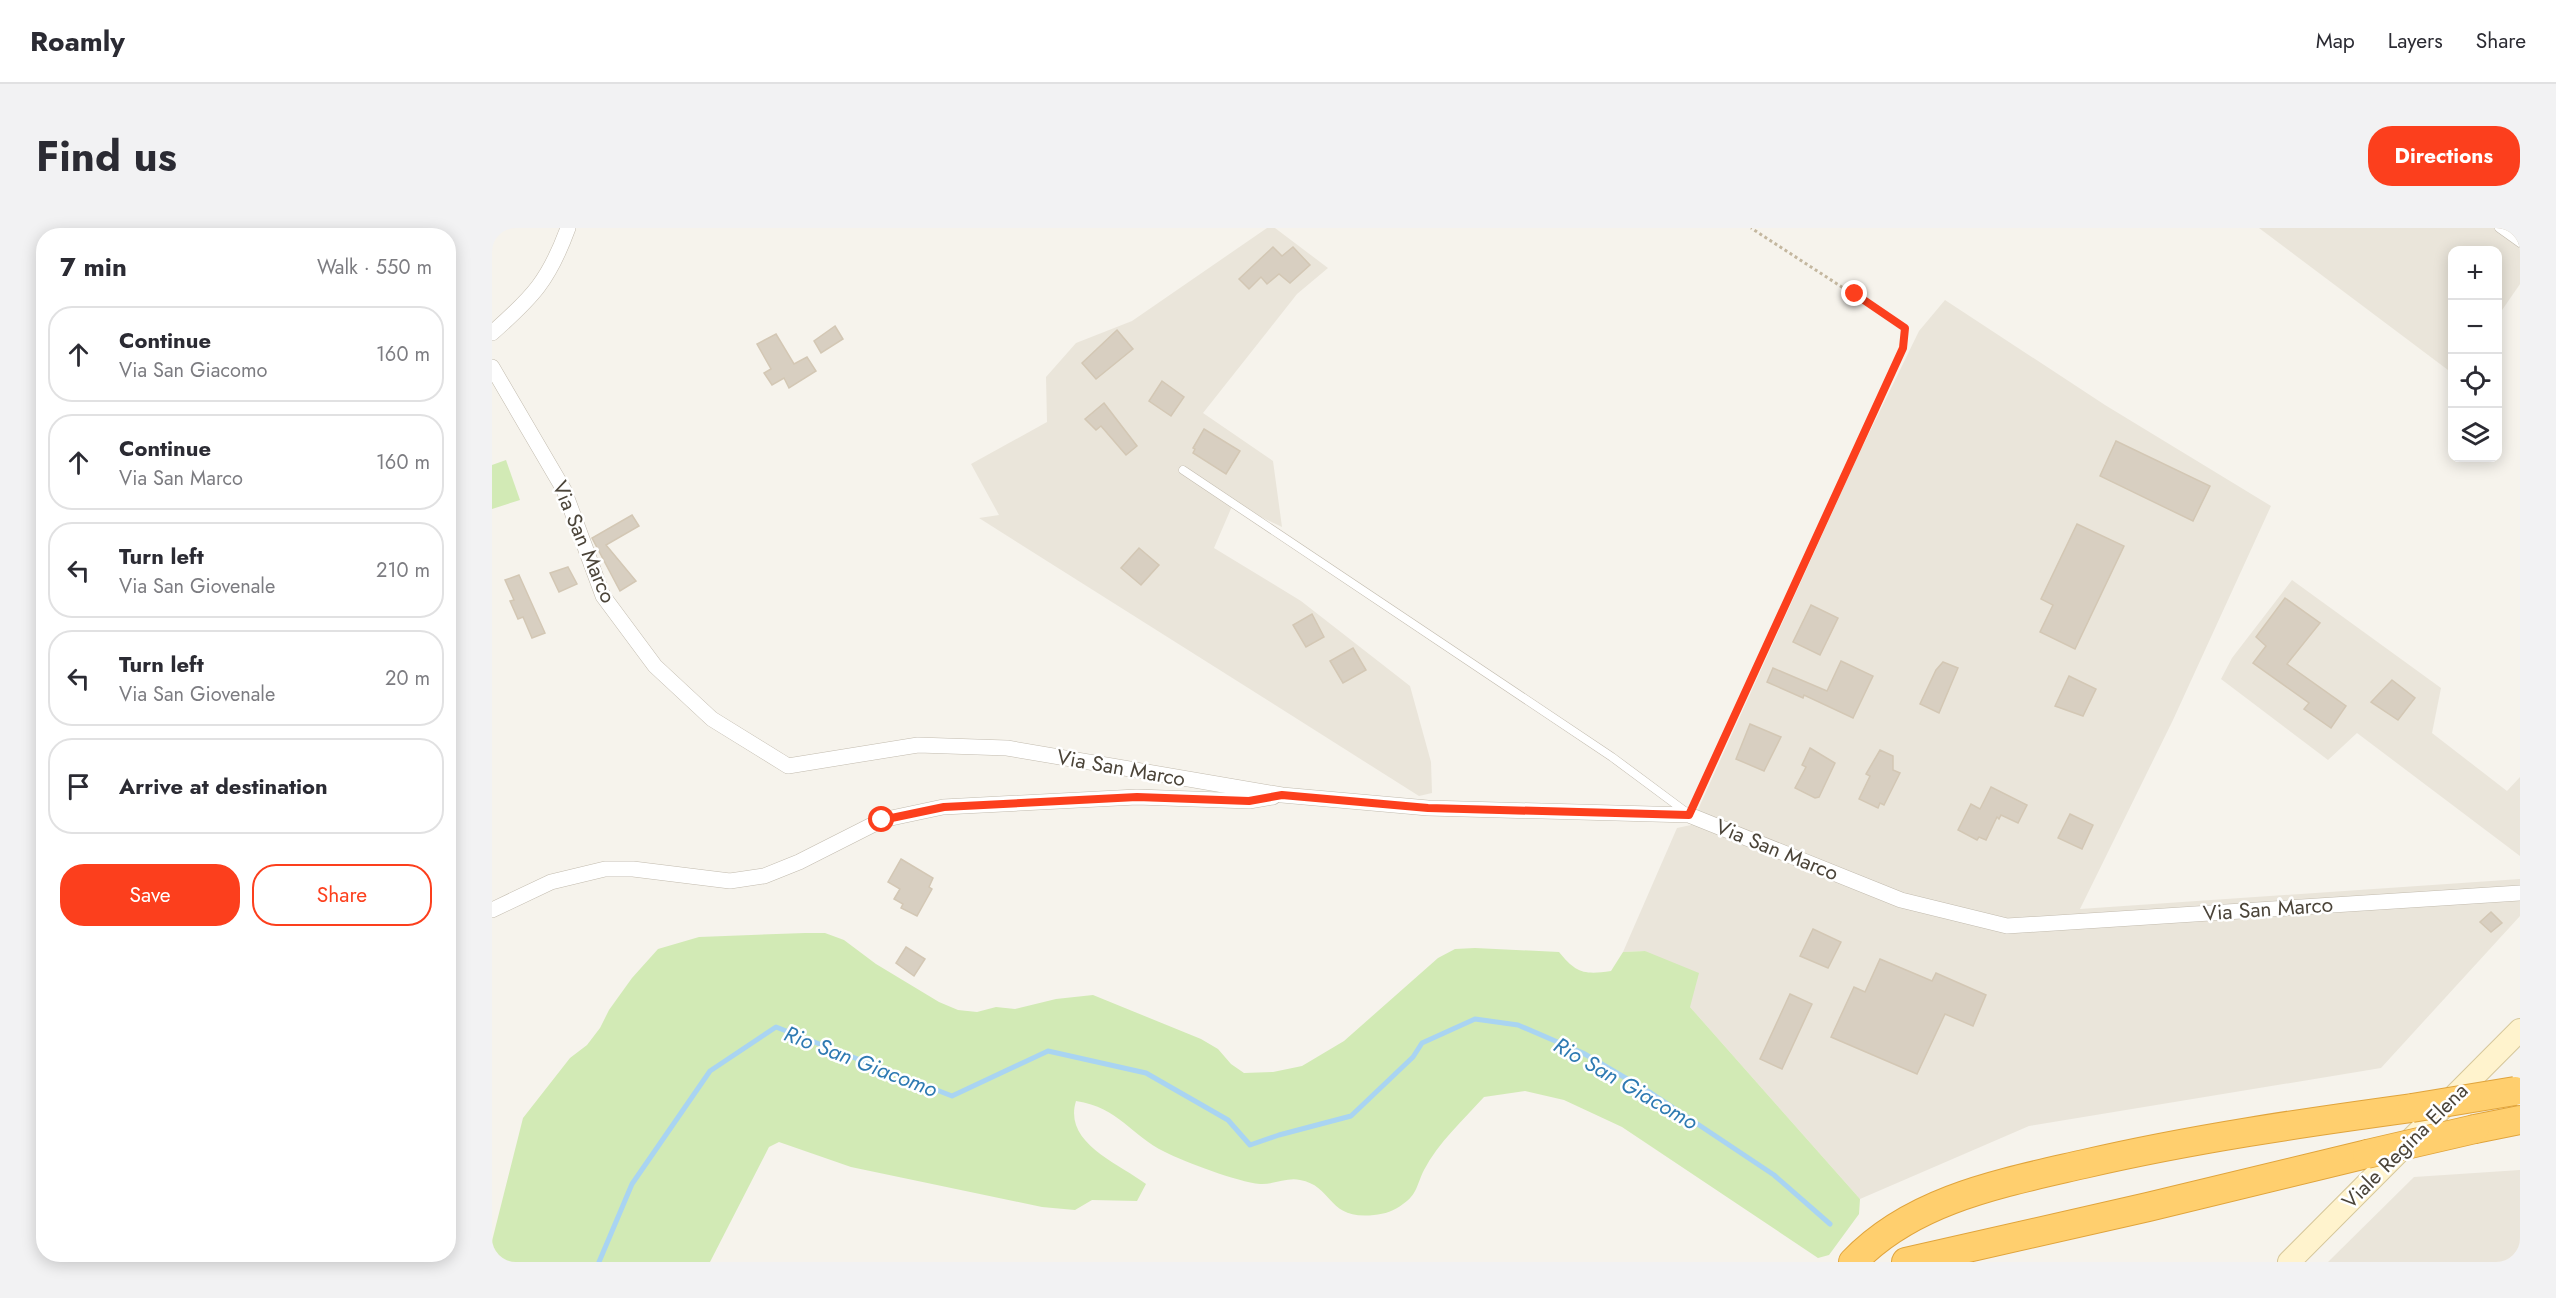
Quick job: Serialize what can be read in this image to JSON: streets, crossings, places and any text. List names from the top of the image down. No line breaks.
{"streets":{"main road":["Viale Regina Elena"],"street":["Via San Marco"]},"water":["Rio San Giacomo"],"page":{"header":"Roamly","nav":["Map","Layers","Share"],"title":"Find us","buttons":["Directions",["Save","Share"]],"heading":["7 min","Walk · 550 m"],"map_buttons":["+","−"],"list":[["Continue","Via San Giacomo","160 m"],["Continue","Via San Marco","160 m"],["Turn left","Via San Giovenale","210 m"],["Turn left","Via San Giovenale","20 m"],"Arrive at destination"]}}
